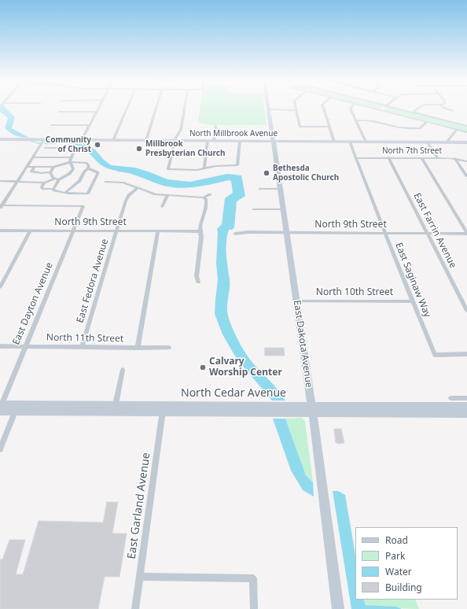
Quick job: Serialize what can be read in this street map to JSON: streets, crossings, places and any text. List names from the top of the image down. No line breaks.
{"streets":{"street":["North Millbrook Avenue","North 7th Street","North 9th Street","East Farrin Avenue","East Saginaw Way","East Fedora Avenue","North 10th Street","East Dayton Avenue","North 11th Street","East Dakota Avenue","North Cedar Avenue","East Garland Avenue"]},"crossings":[["North Millbrook Avenue","East Saginaw Way"],["North Millbrook Avenue","East Dakota Avenue"],["North 7th Street","East Farrin Avenue"],["North 7th Street","East Saginaw Way"],["North 9th Street","East Farrin Avenue"],["North 9th Street","East Saginaw Way"],["North 9th Street","East Fedora Avenue"],["North 9th Street","East Dayton Avenue"],["North 9th Street","East Dakota Avenue"],["East Saginaw Way","North 10th Street"],["East Fedora Avenue","North 11th Street"],["North 10th Street","East Dakota Avenue"],["East Dayton Avenue","North 11th Street"],["East Dayton Avenue","North Cedar Avenue"],["East Dakota Avenue","North Cedar Avenue"],["North Cedar Avenue","East Garland Avenue"]],"places":["Community of Christ","Millbrook Presbyterian Church","Bethesda Apostolic Church","Calvary Worship Center"],"legend":["Road","Park","Water","Building"]}
